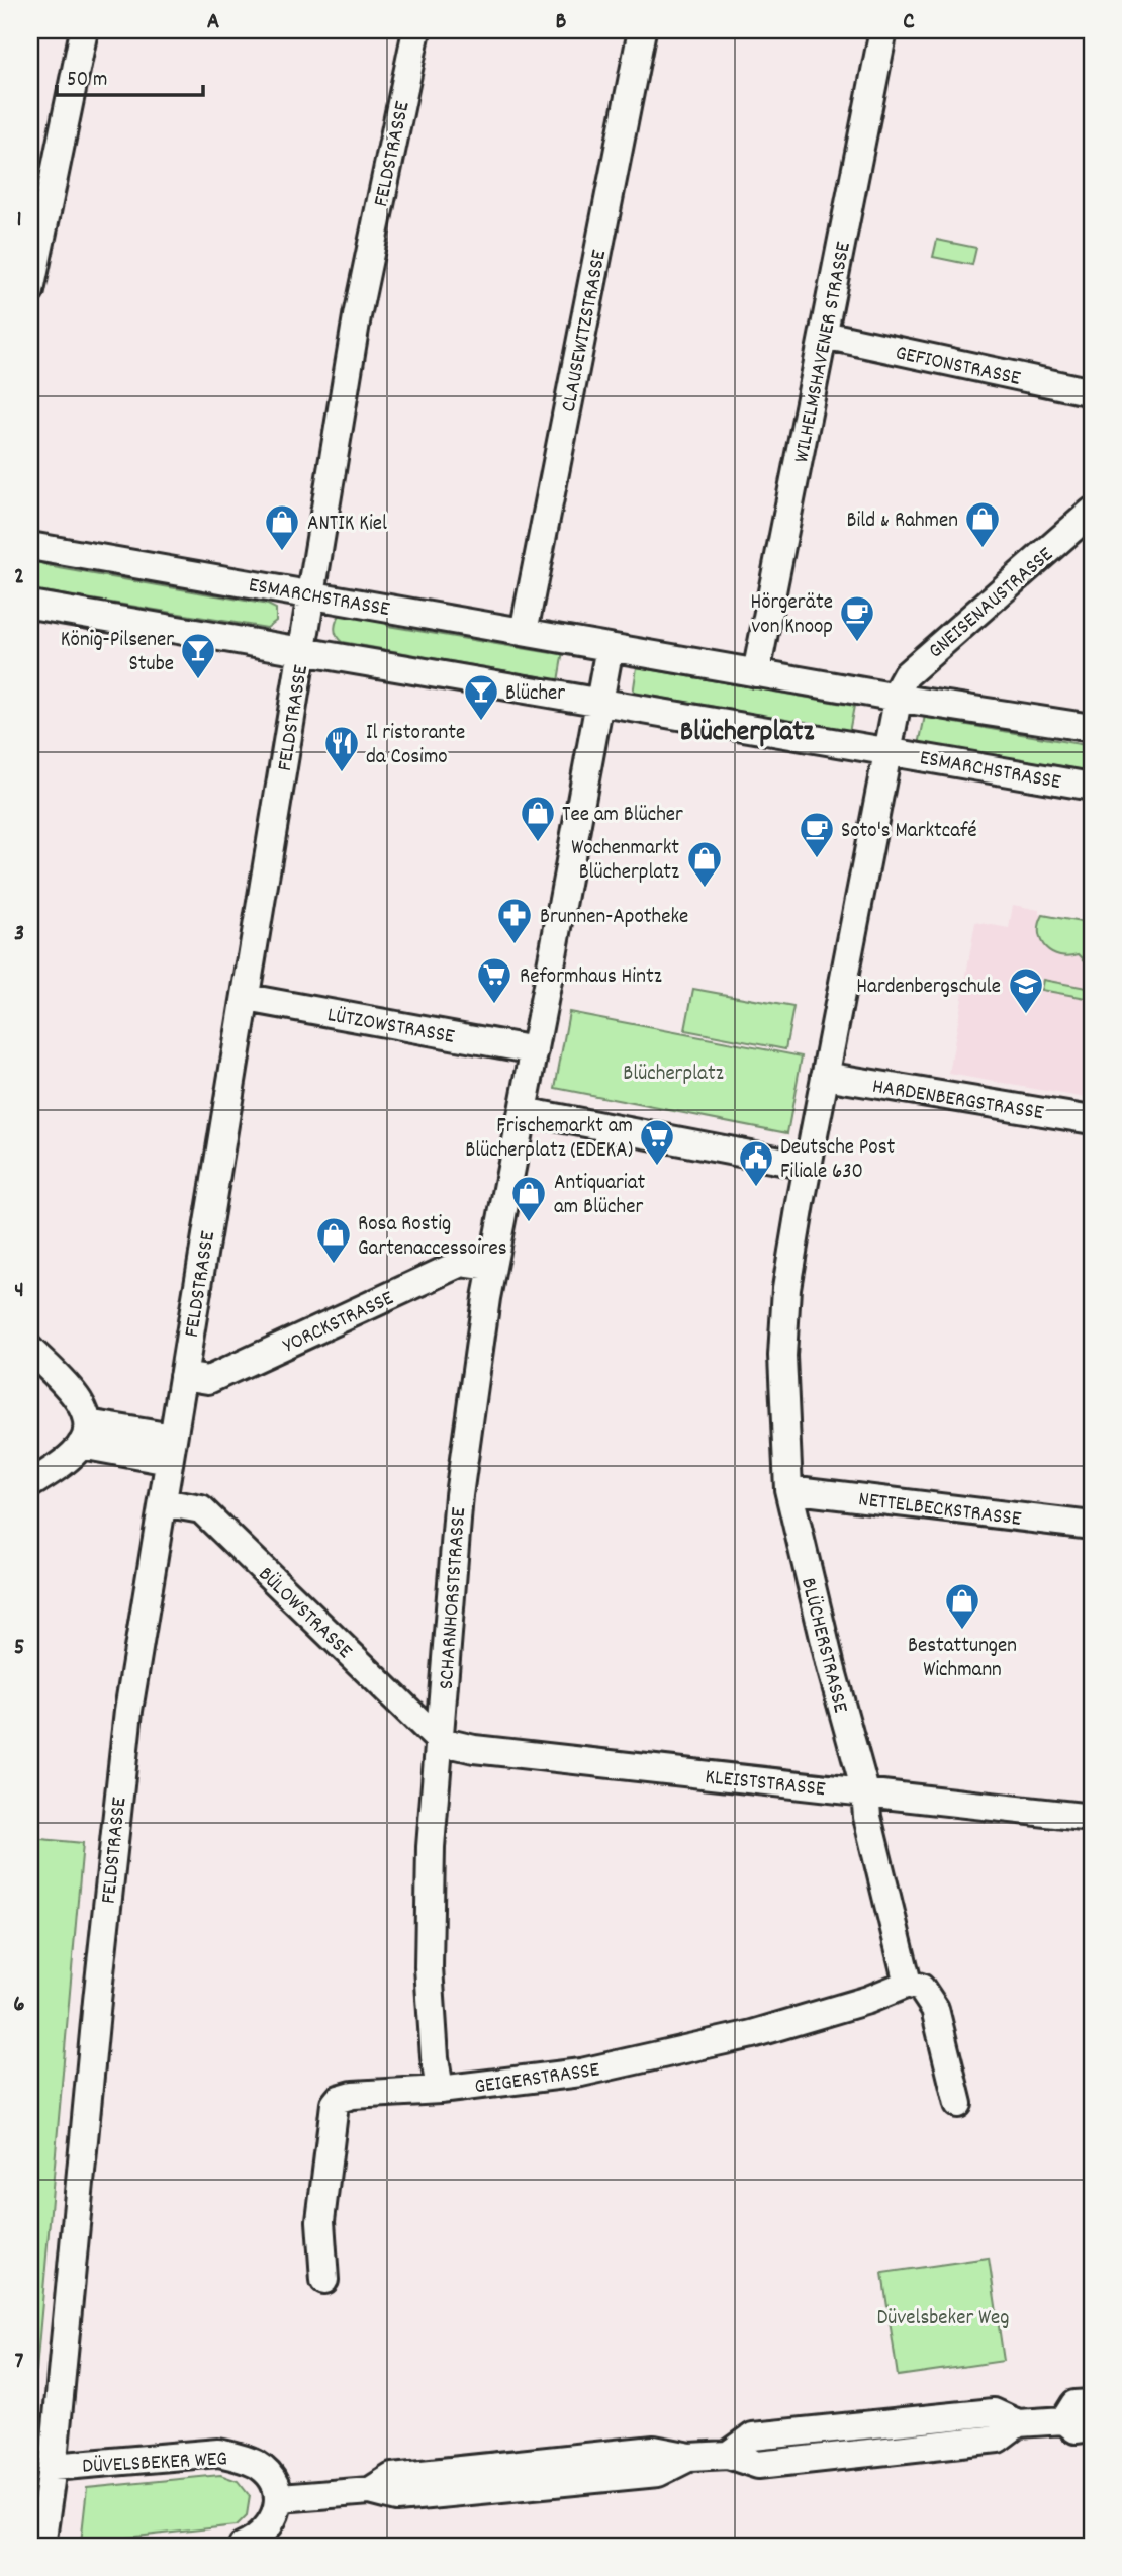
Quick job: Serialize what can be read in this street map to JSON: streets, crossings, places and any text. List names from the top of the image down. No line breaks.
{"streets":{"street":["FELDSTRASSE","CLAUSEWITZSTRASSE","WILHELMSHAVENER STRASSE","GEFIONSTRASSE","ESMARCHSTRASSE","GNEISENAUSTRASSE","LÜTZOWSTRASSE","HARDENBERGSTRASSE","YORCKSTRASSE","NETTELBECKSTRASSE","SCHARNHORSTSTRASSE","BÜLOWSTRASSE","BLÜCHERSTRASSE","KLEISTSTRASSE","GEIGERSTRASSE","DÜVELSBEKER WEG"]},"crossings":[["FELDSTRASSE","ESMARCHSTRASSE"],["FELDSTRASSE","LÜTZOWSTRASSE"],["FELDSTRASSE","YORCKSTRASSE"],["FELDSTRASSE","BÜLOWSTRASSE"],["FELDSTRASSE","DÜVELSBEKER WEG"],["CLAUSEWITZSTRASSE","ESMARCHSTRASSE"],["WILHELMSHAVENER STRASSE","GEFIONSTRASSE"],["WILHELMSHAVENER STRASSE","ESMARCHSTRASSE"],["ESMARCHSTRASSE","GNEISENAUSTRASSE"],["YORCKSTRASSE","SCHARNHORSTSTRASSE"],["NETTELBECKSTRASSE","BLÜCHERSTRASSE"],["SCHARNHORSTSTRASSE","BÜLOWSTRASSE"],["SCHARNHORSTSTRASSE","KLEISTSTRASSE"],["SCHARNHORSTSTRASSE","GEIGERSTRASSE"],["BÜLOWSTRASSE","KLEISTSTRASSE"],["BLÜCHERSTRASSE","KLEISTSTRASSE"],["BLÜCHERSTRASSE","GEIGERSTRASSE"]],"districts":["Blücherplatz"],"parks":["Blücherplatz","Düvelsbeker Weg"],"places":{"shop":["Bild & Rahmen","ANTIK Kiel","Tee am Blücher","Wochenmarkt Blücherplatz","Antiquariat am Blücher","Rosa Rostig Gartenaccessoires","Bestattungen Wichmann"],"cafe":["Hörgeräte von Knoop","Soto's Marktcafé"],"bar":["König-Pilsener Stube","Blücher"],"restaurant":["Il ristorante da Cosimo"],"pharmacy":["Brunnen-Apotheke"],"supermarket":["Reformhaus Hintz","Frischemarkt am Blücherplatz (EDEKA)"],"school or university":["Hardenbergschule"],"public building":["Deutsche Post Filiale 630"]},"scale_bar":"50 m","grid":{"columns":["A","B","C"],"rows":["1","2","3","4","5","6","7"]}}
